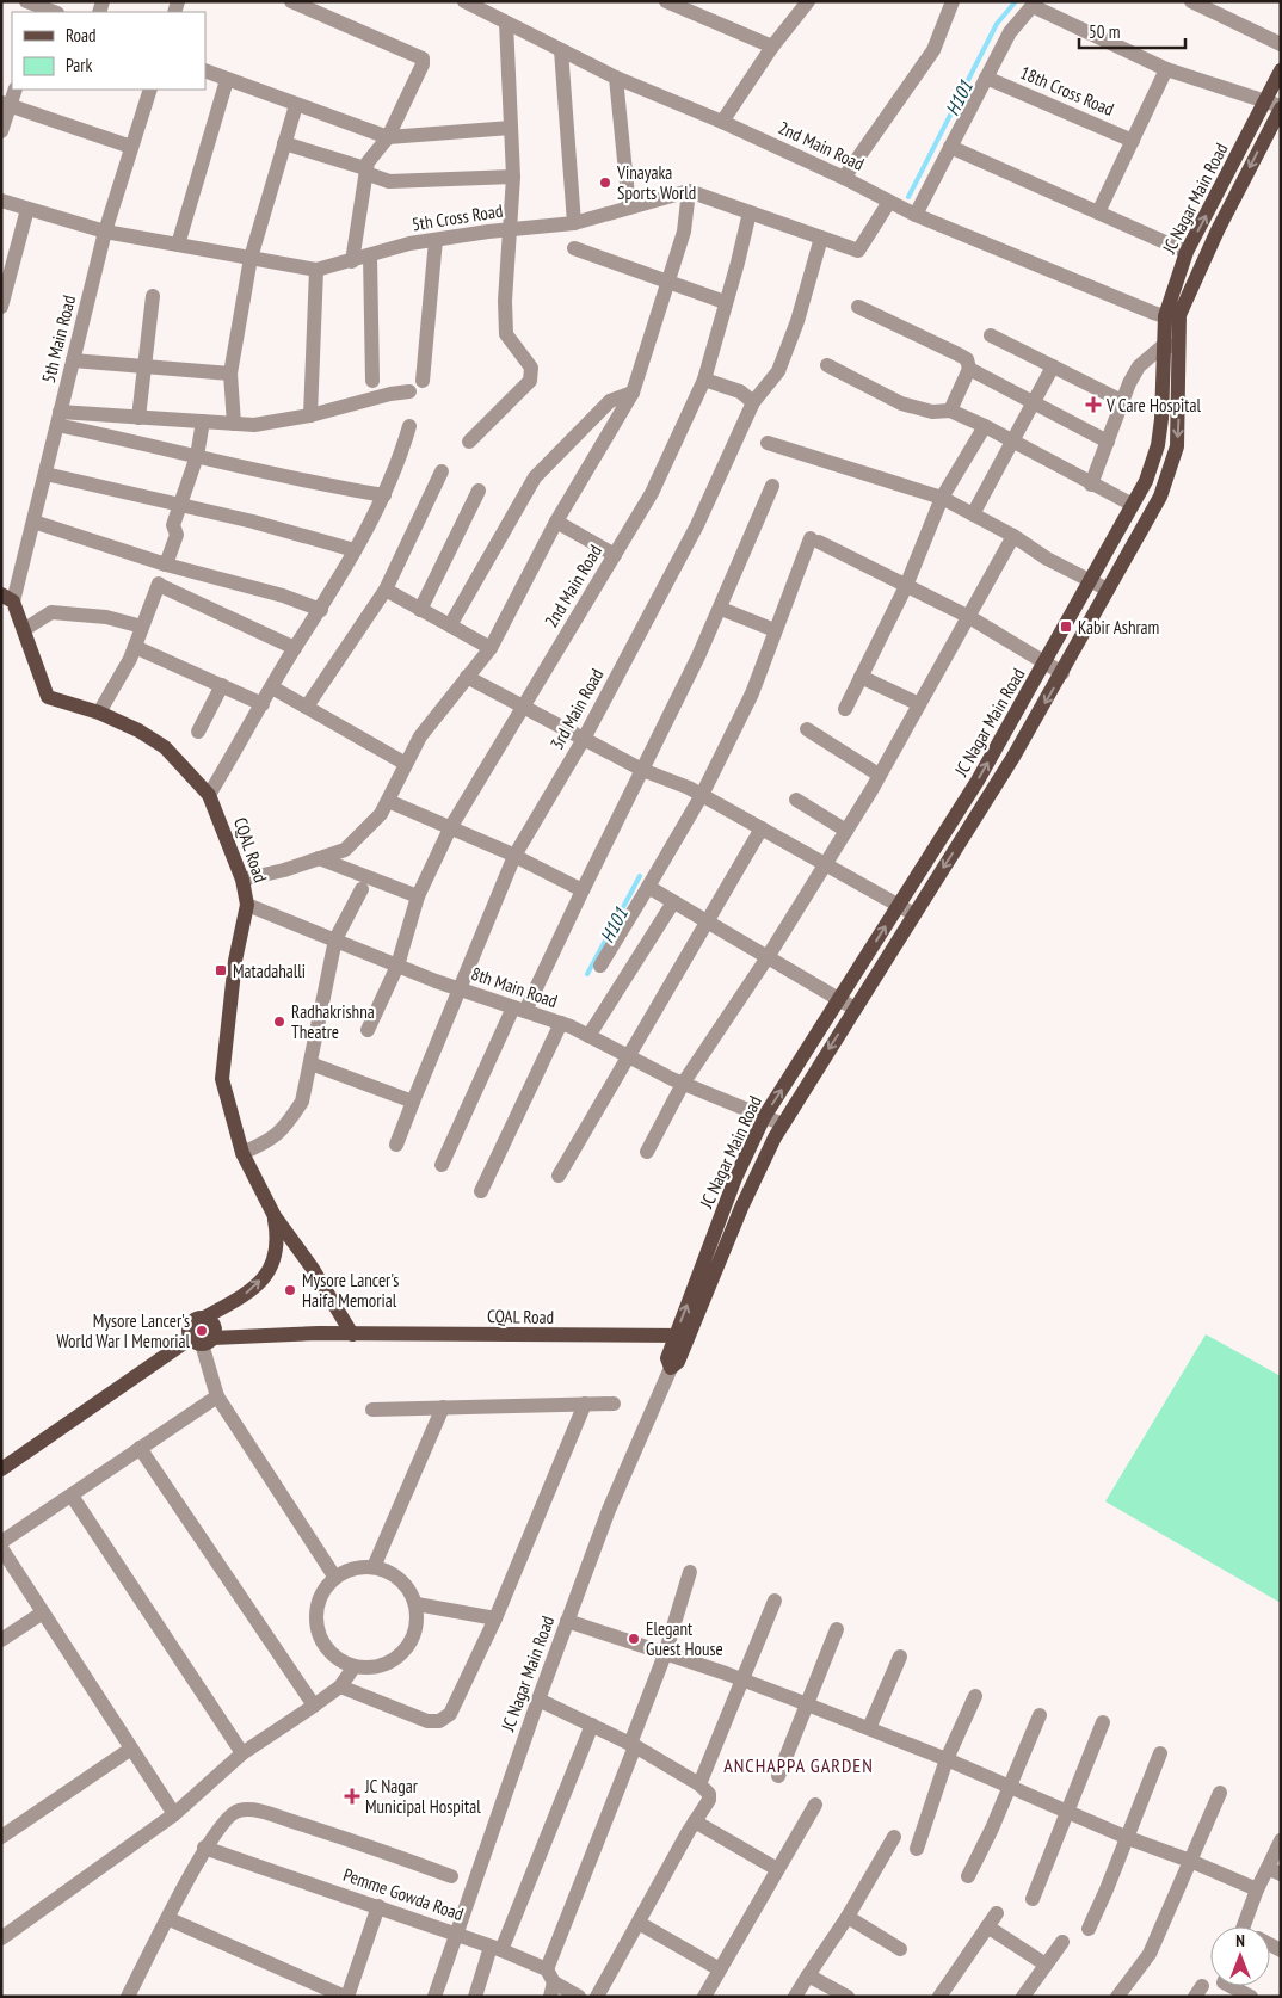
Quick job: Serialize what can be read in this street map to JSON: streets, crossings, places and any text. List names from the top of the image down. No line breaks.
{"streets":{"main road":["JC Nagar Main Road","CQAL Road"],"street":["18th Cross Road","2nd Main Road","5th Cross Road","5th Main Road","3rd Main Road","8th Main Road","Pemme Gowda Road"]},"crossings":[["2nd Main Road","JC Nagar Main Road"],["2nd Main Road","8th Main Road"],["JC Nagar Main Road","CQAL Road"],["JC Nagar Main Road","8th Main Road"],["JC Nagar Main Road","Pemme Gowda Road"],["5th Cross Road","5th Main Road"],["5th Main Road","CQAL Road"],["3rd Main Road","8th Main Road"],["CQAL Road","8th Main Road"]],"districts":["ANCHAPPA GARDEN"],"water":["H101"],"places":{"other":["Vinayaka Sports World","Radhakrishna Theatre","Mysore Lancer's Haifa Memorial","Mysore Lancer's World War I Memorial","Elegant Guest House"],"health":["V Care Hospital","JC Nagar Municipal Hospital"],"transit":["Kabir Ashram","Matadahalli"]},"legend":["Road","Park"],"scale_bar":"50 m","north":"top"}
